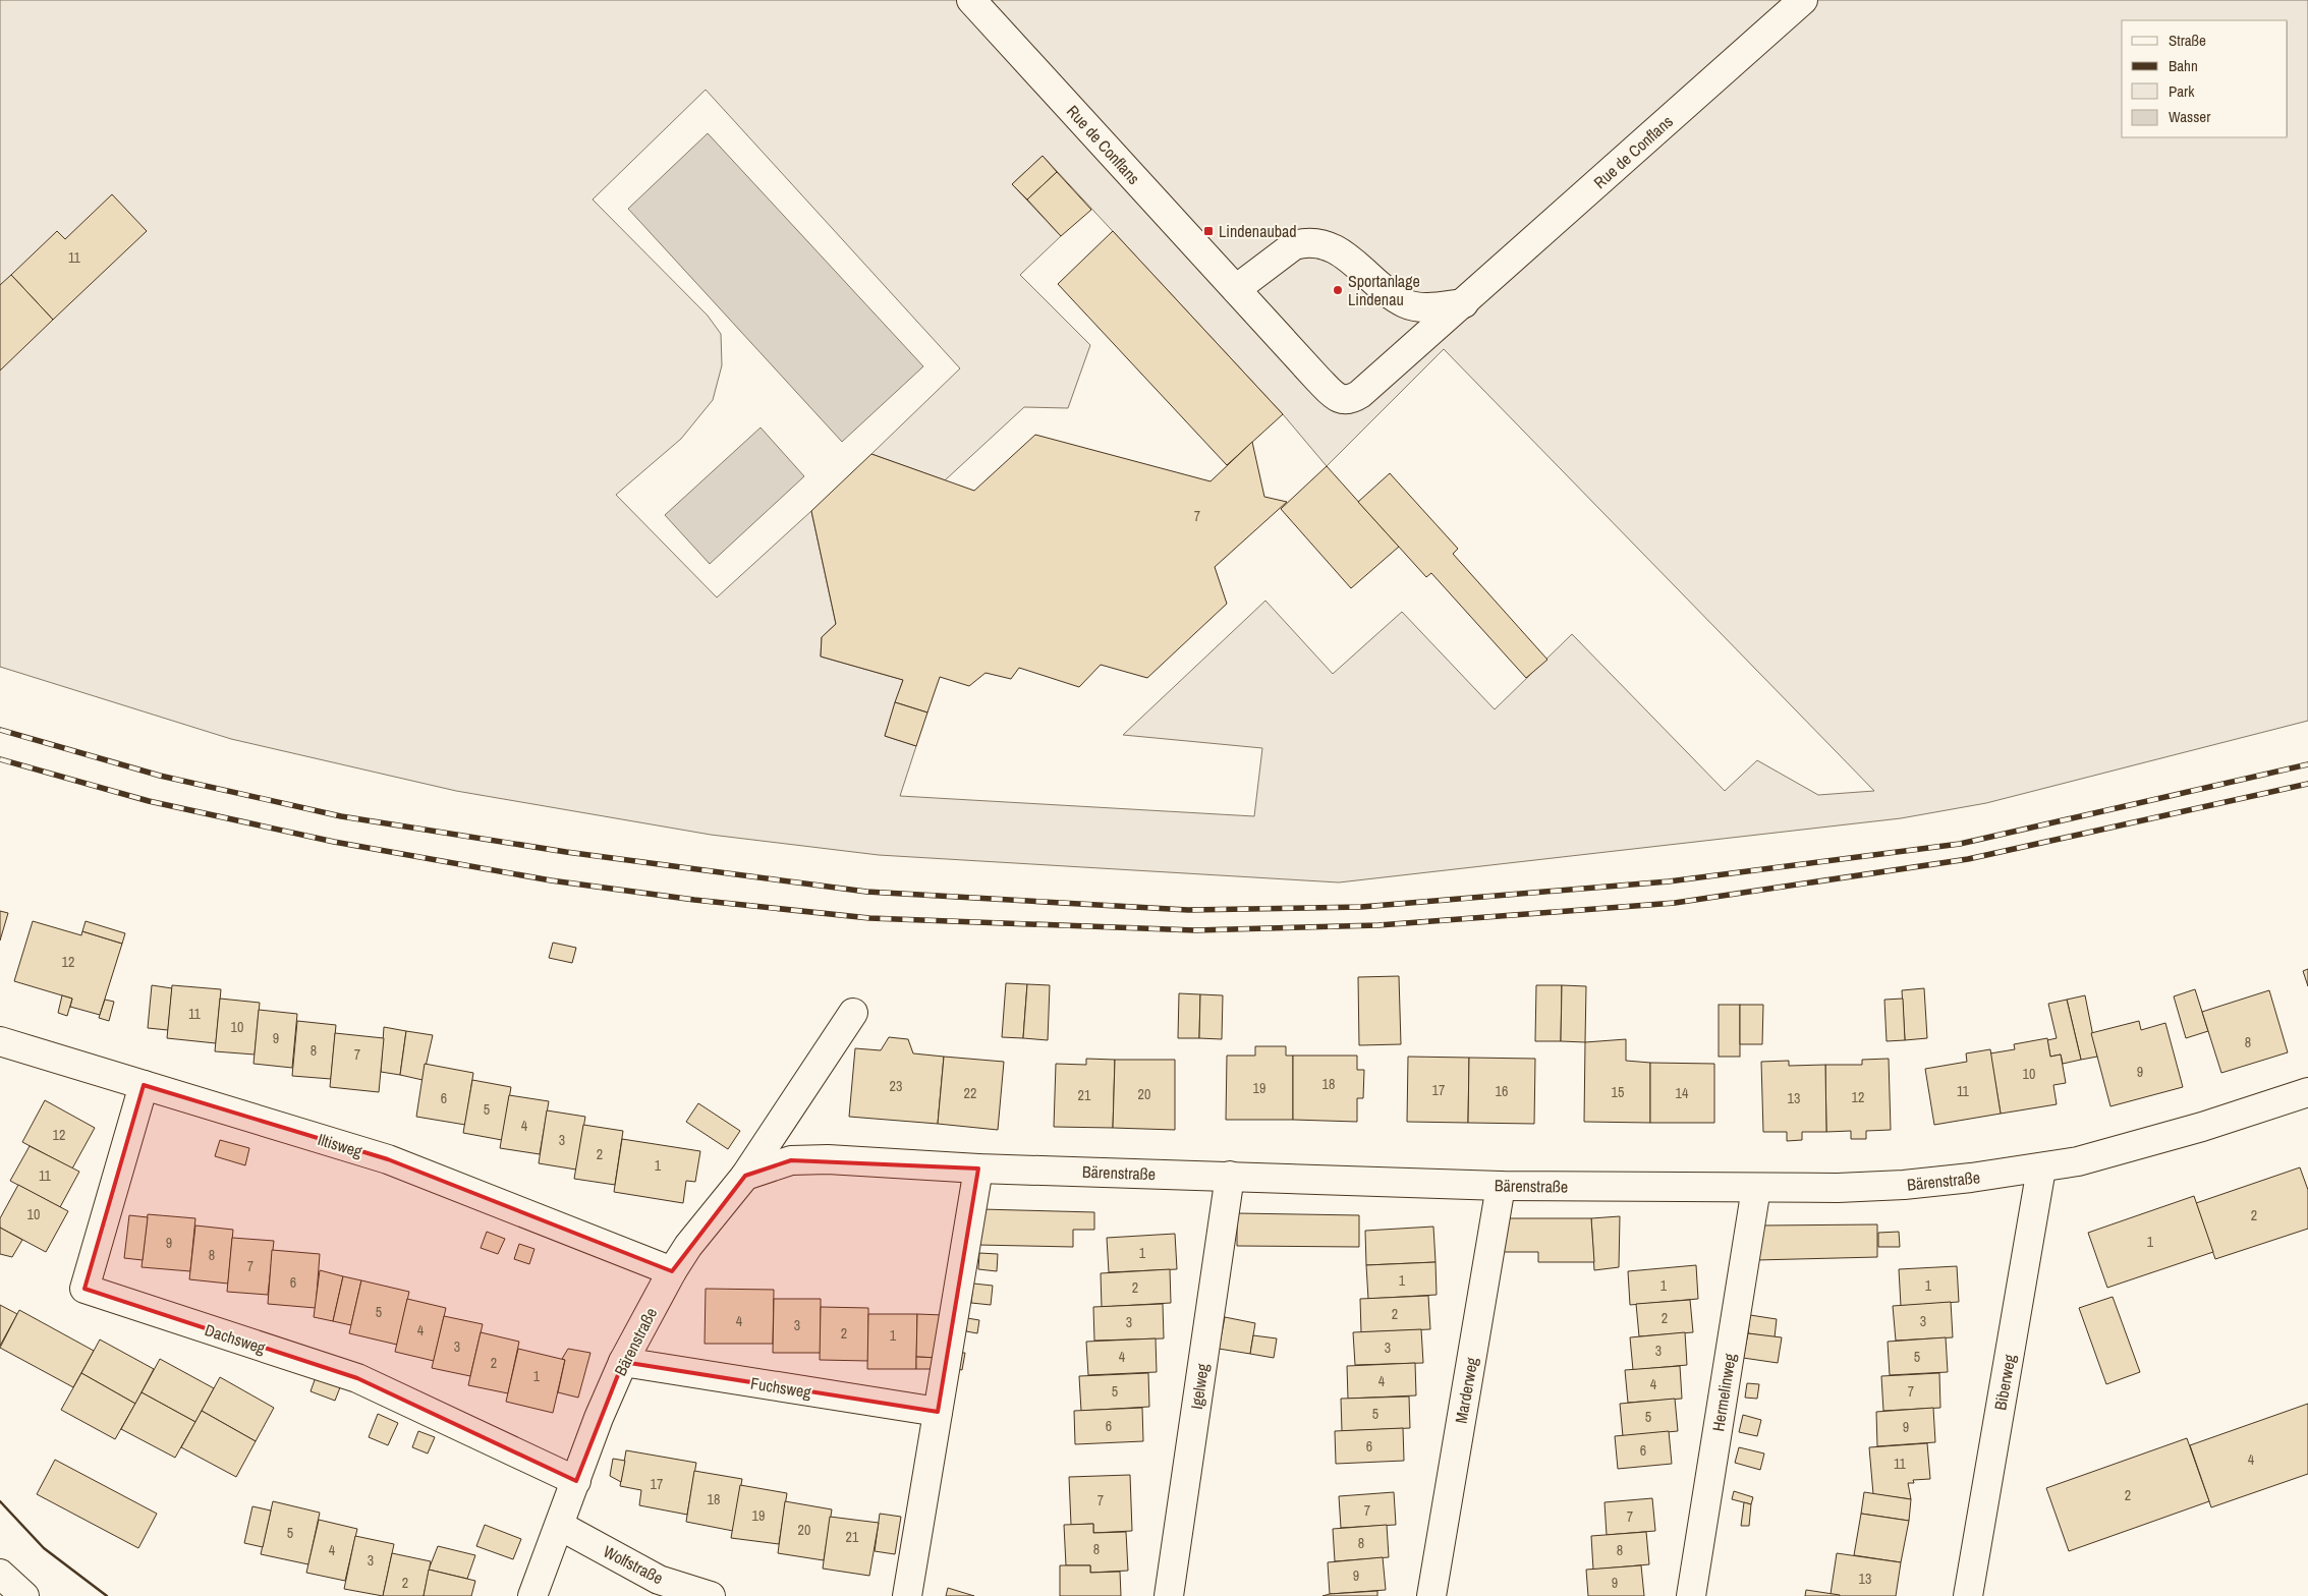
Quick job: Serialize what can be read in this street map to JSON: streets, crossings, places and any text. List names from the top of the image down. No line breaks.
{"streets":{"street":["Rue de Conflans","Iltisweg","Bärenstraße","Dachsweg","Biberweg","Igelweg","Fuchsweg","Marderweg","Hermelinweg","Wolfstraße"]},"crossings":[["Iltisweg","Bärenstraße"],["Iltisweg","Dachsweg"],["Bärenstraße","Dachsweg"],["Bärenstraße","Biberweg"],["Bärenstraße","Igelweg"],["Bärenstraße","Fuchsweg"],["Bärenstraße","Marderweg"],["Bärenstraße","Hermelinweg"],["Bärenstraße","Wolfstraße"]],"places":{"transit":["Lindenaubad"],"other":["Sportanlage Lindenau"]},"house_numbers":["11","7","12","11","10","9","8","8","7","9","10","18","23","19","17","16","11","15","22","14","20","21","12","6","13","5","4","12","3","2","1","11","10","2","1","9","1","8","7","1","6","1","1","2","5","2","2","4","3","3","3","4","2","1","3","3","3","4","5","2","1","4","4","5","7","5","5","6","9","6","6","4","11","17","2","18","7","7","19","7","20","5","21","8","8","4","8","3","9","13","2","9"],"legend":["Straße","Bahn","Park","Wasser"]}
